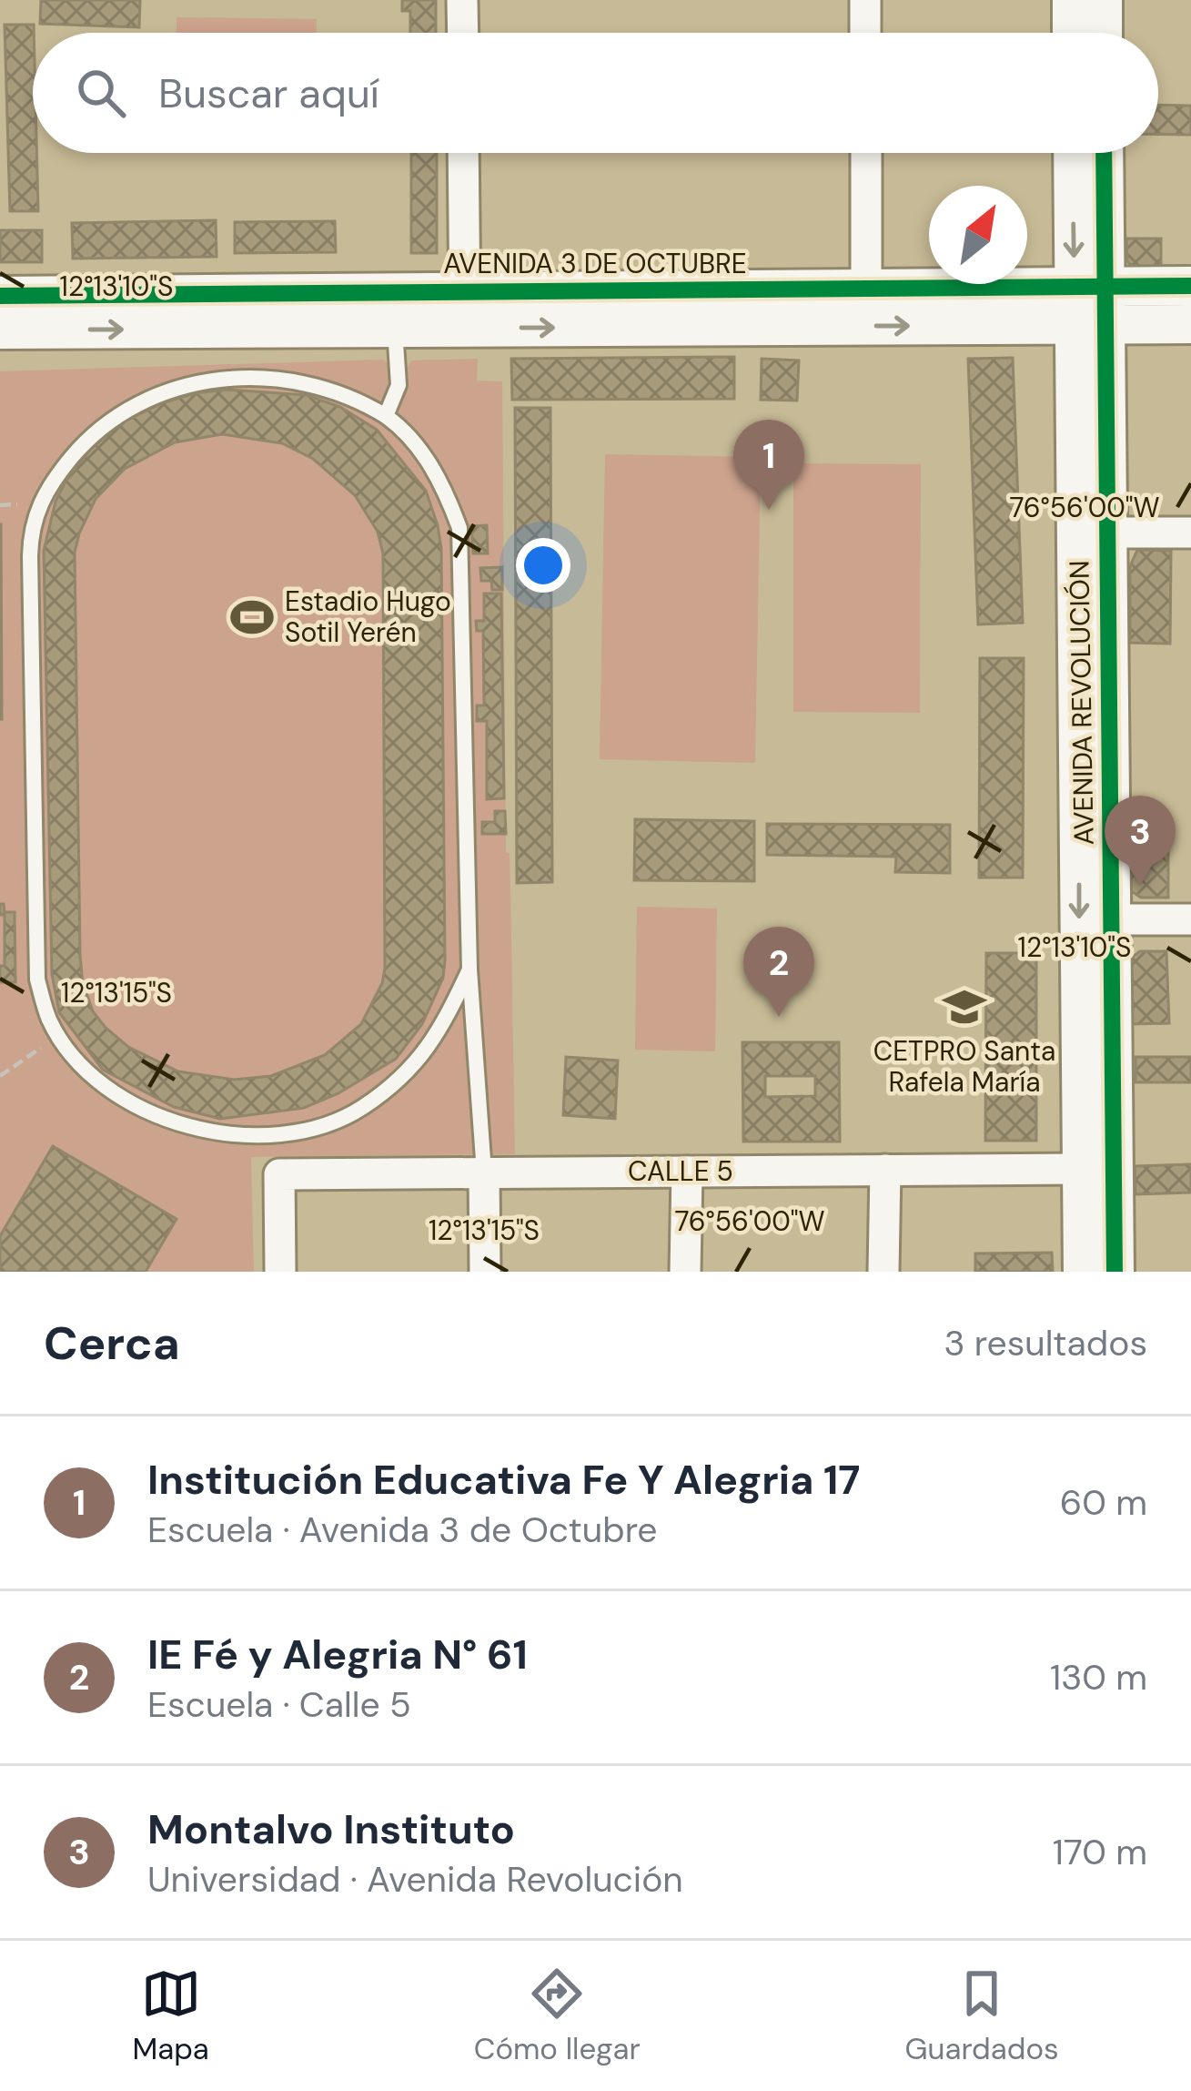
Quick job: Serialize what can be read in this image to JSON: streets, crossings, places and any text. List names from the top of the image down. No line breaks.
{"streets":{"street":["AVENIDA 3 DE OCTUBRE","AVENIDA REVOLUCIÓN","CALLE 5"]},"crossings":[["AVENIDA 3 DE OCTUBRE","AVENIDA REVOLUCIÓN"],["AVENIDA REVOLUCIÓN","CALLE 5"]],"places":{"sports":["Estadio Hugo Sotil Yerén"],"school or university":["CETPRO Santa Rafela María"]},"north":"top right","page":{"search":"Buscar aquí","pins":["1","3","2"],"heading":["Cerca","3 resultados"],"list":[{"mark":"1","name":"Institución Educativa Fe Y Alegria 17","note":"Escuela · Avenida 3 de Octubre","value":"60 m"},{"mark":"2","name":"IE Fé y Alegria N° 61","note":"Escuela · Calle 5","value":"130 m"},{"mark":"3","name":"Montalvo Instituto","note":"Universidad · Avenida Revolución","value":"170 m"}],"nav":["Mapa","Cómo llegar","Guardados"]},"coordinates":["12°13'10\"S","76°56'00\"W","12°13'15\"S"]}
